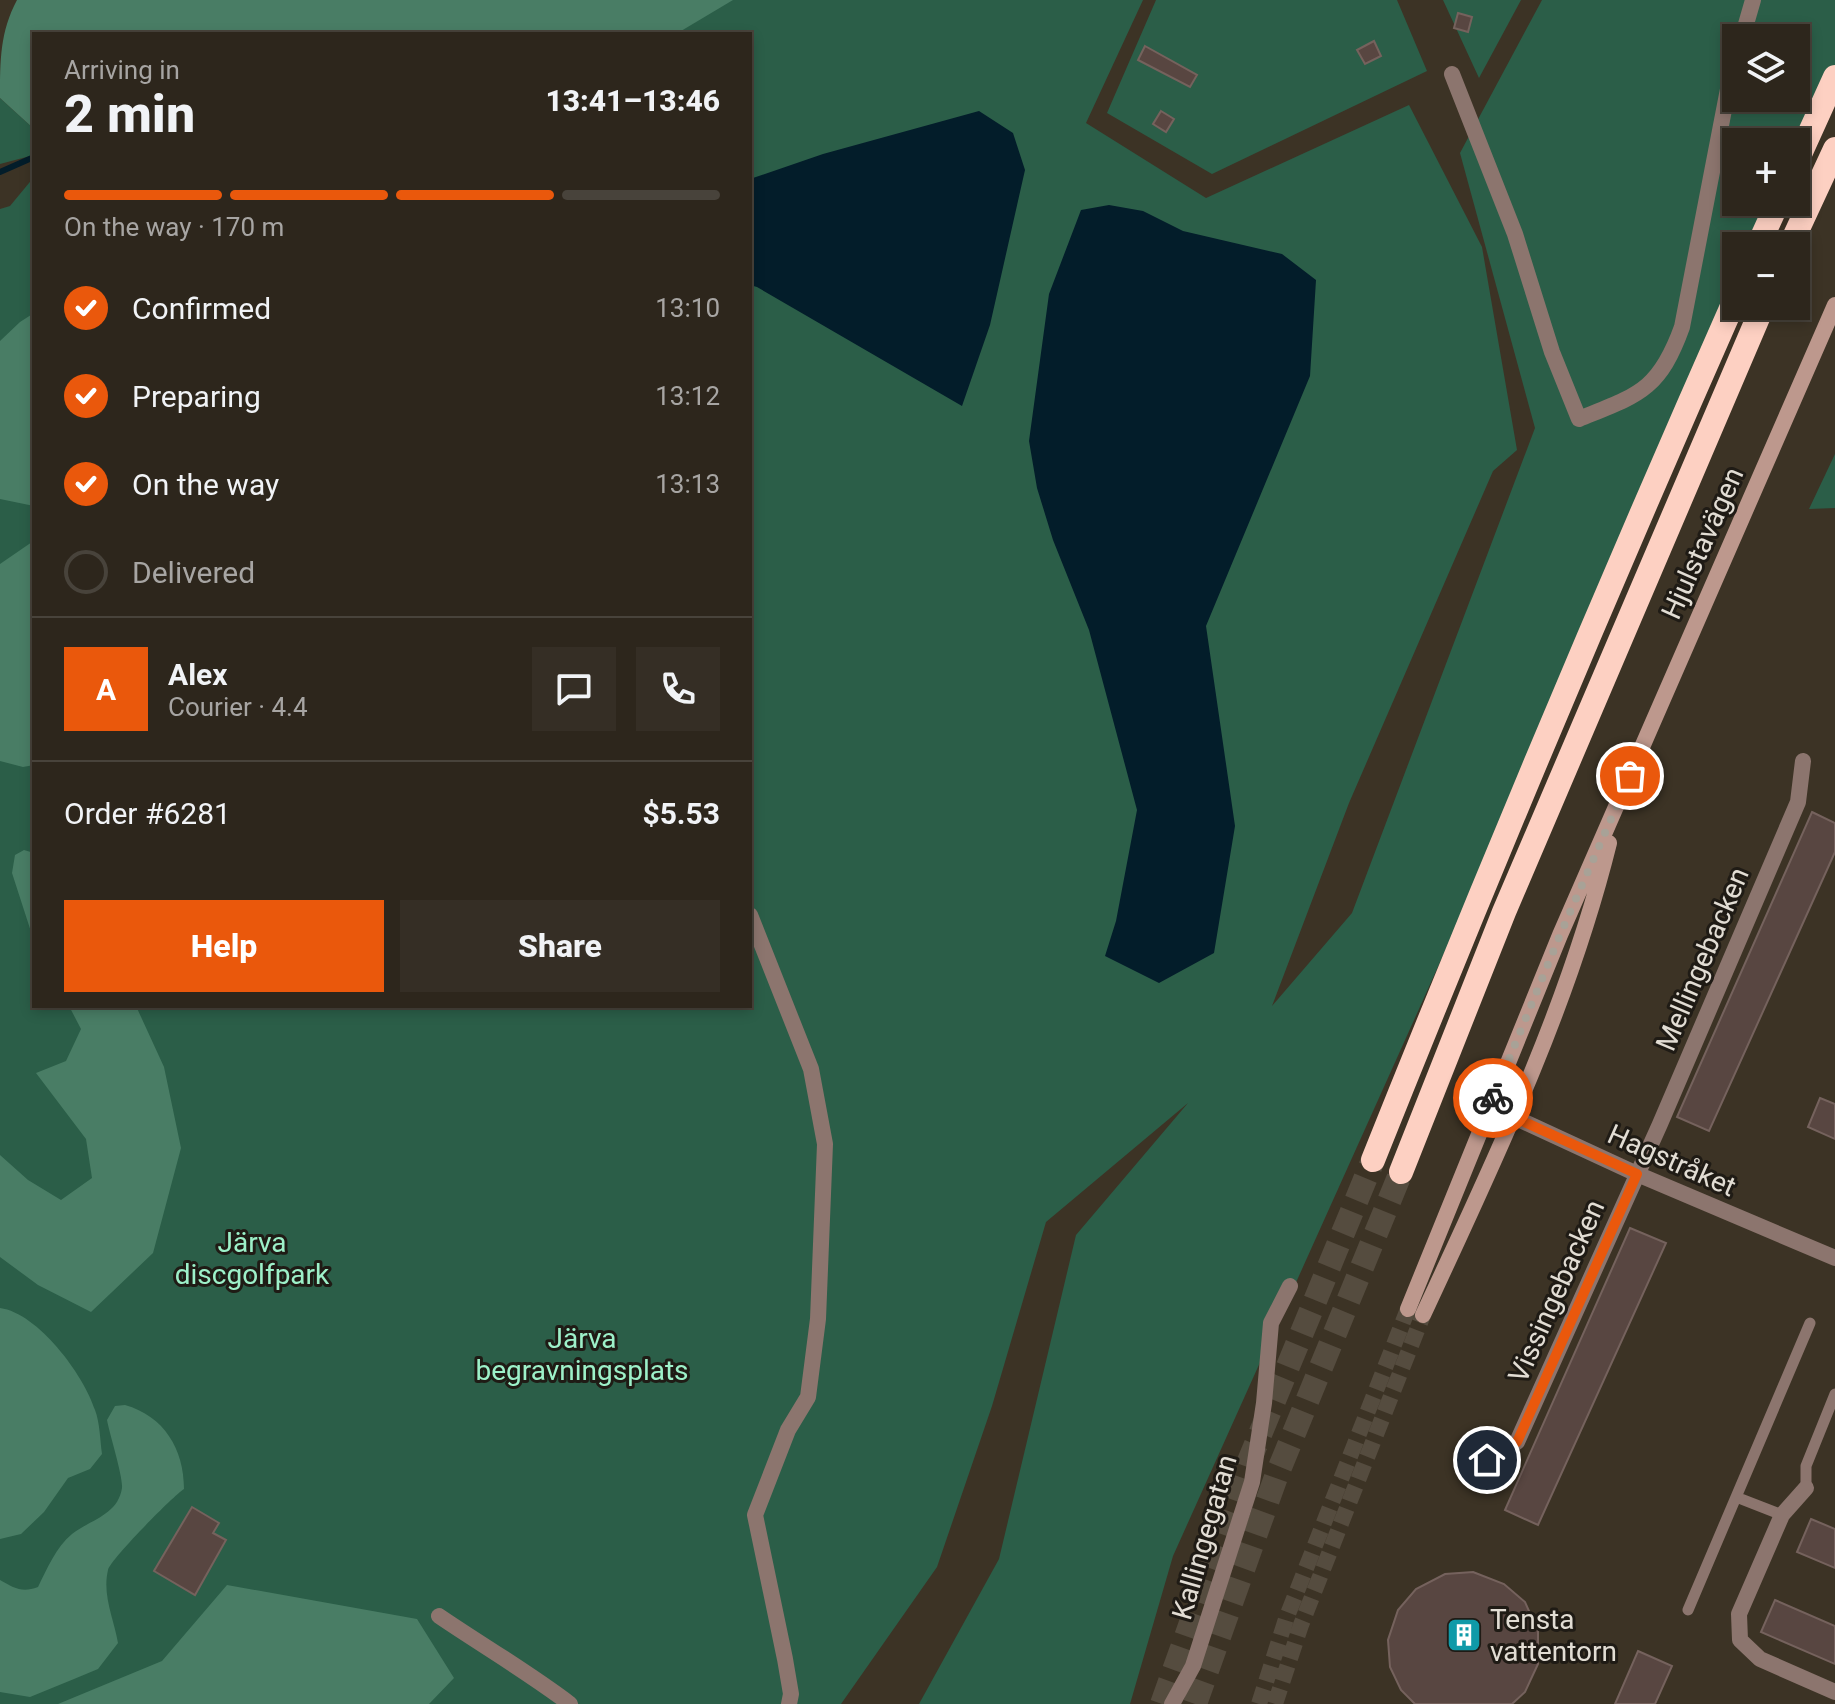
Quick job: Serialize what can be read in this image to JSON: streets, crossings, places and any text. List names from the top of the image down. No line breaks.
{"streets":{"main road":["Hjulstavägen"],"street":["Mellingebacken","Hagstråket","Vissingebacken","Kallingegatan"]},"crossings":[["Hjulstavägen","Hagstråket"],["Mellingebacken","Hagstråket"],["Mellingebacken","Vissingebacken"],["Hagstråket","Vissingebacken"]],"parks":["Järva discgolfpark","Järva begravningsplats"],"places":{"building":["Tensta vattentorn"]},"page":{"map_buttons":["+","−"],"heading":["2 min","Arriving in","13:41–13:46"],"panel":["Alex","Courier · 4.4","Order #6281","$5.53"],"bar":"On the way · 170 m","list":[["Confirmed","13:10"],["Preparing","13:12"],["On the way","13:13"],"Delivered"],"round":"A","buttons":["Help","Share"]}}
